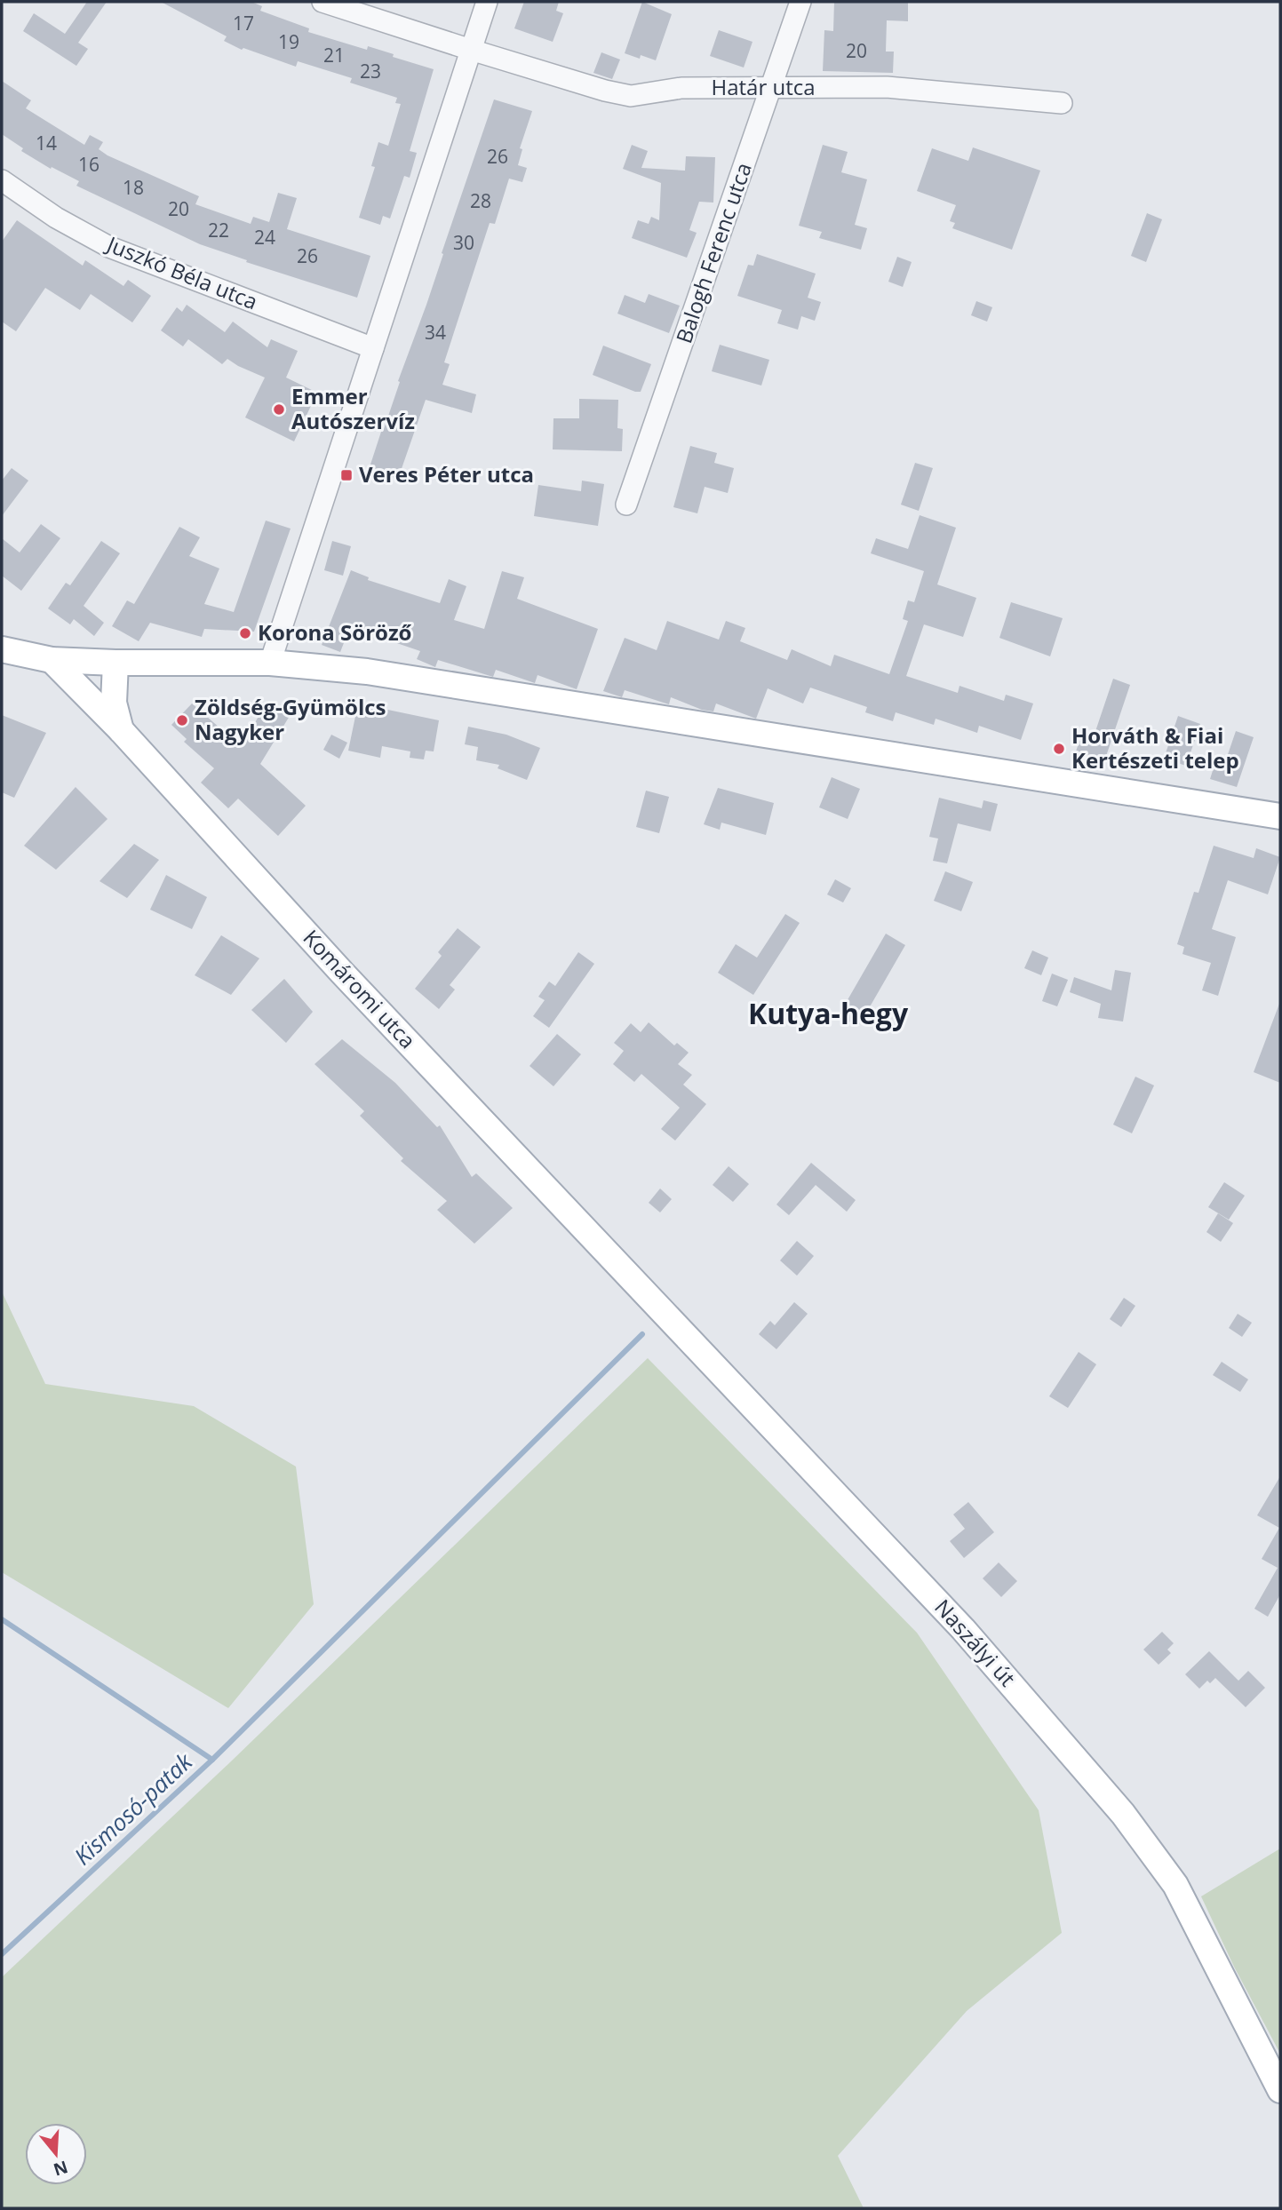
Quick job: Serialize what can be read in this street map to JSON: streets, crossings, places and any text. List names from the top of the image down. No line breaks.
{"streets":{"main road":["Komáromi utca","Naszályi út"],"street":["Határ utca","Balogh Ferenc utca","Juszkó Béla utca"]},"crossings":[["Határ utca","Balogh Ferenc utca"],["Komáromi utca","Naszályi út"]],"districts":["Kutya-hegy"],"water":["Kismosó-patak"],"places":{"other":["Emmer Autószervíz","Korona Söröző","Zöldség-Gyümölcs Nagyker","Horváth & Fiai Kertészeti telep"],"transit":["Veres Péter utca"]},"house_numbers":["17","19","20","21","23","14","26","16","18","28","20","22","24","30","26","34"],"north":"bottom"}
